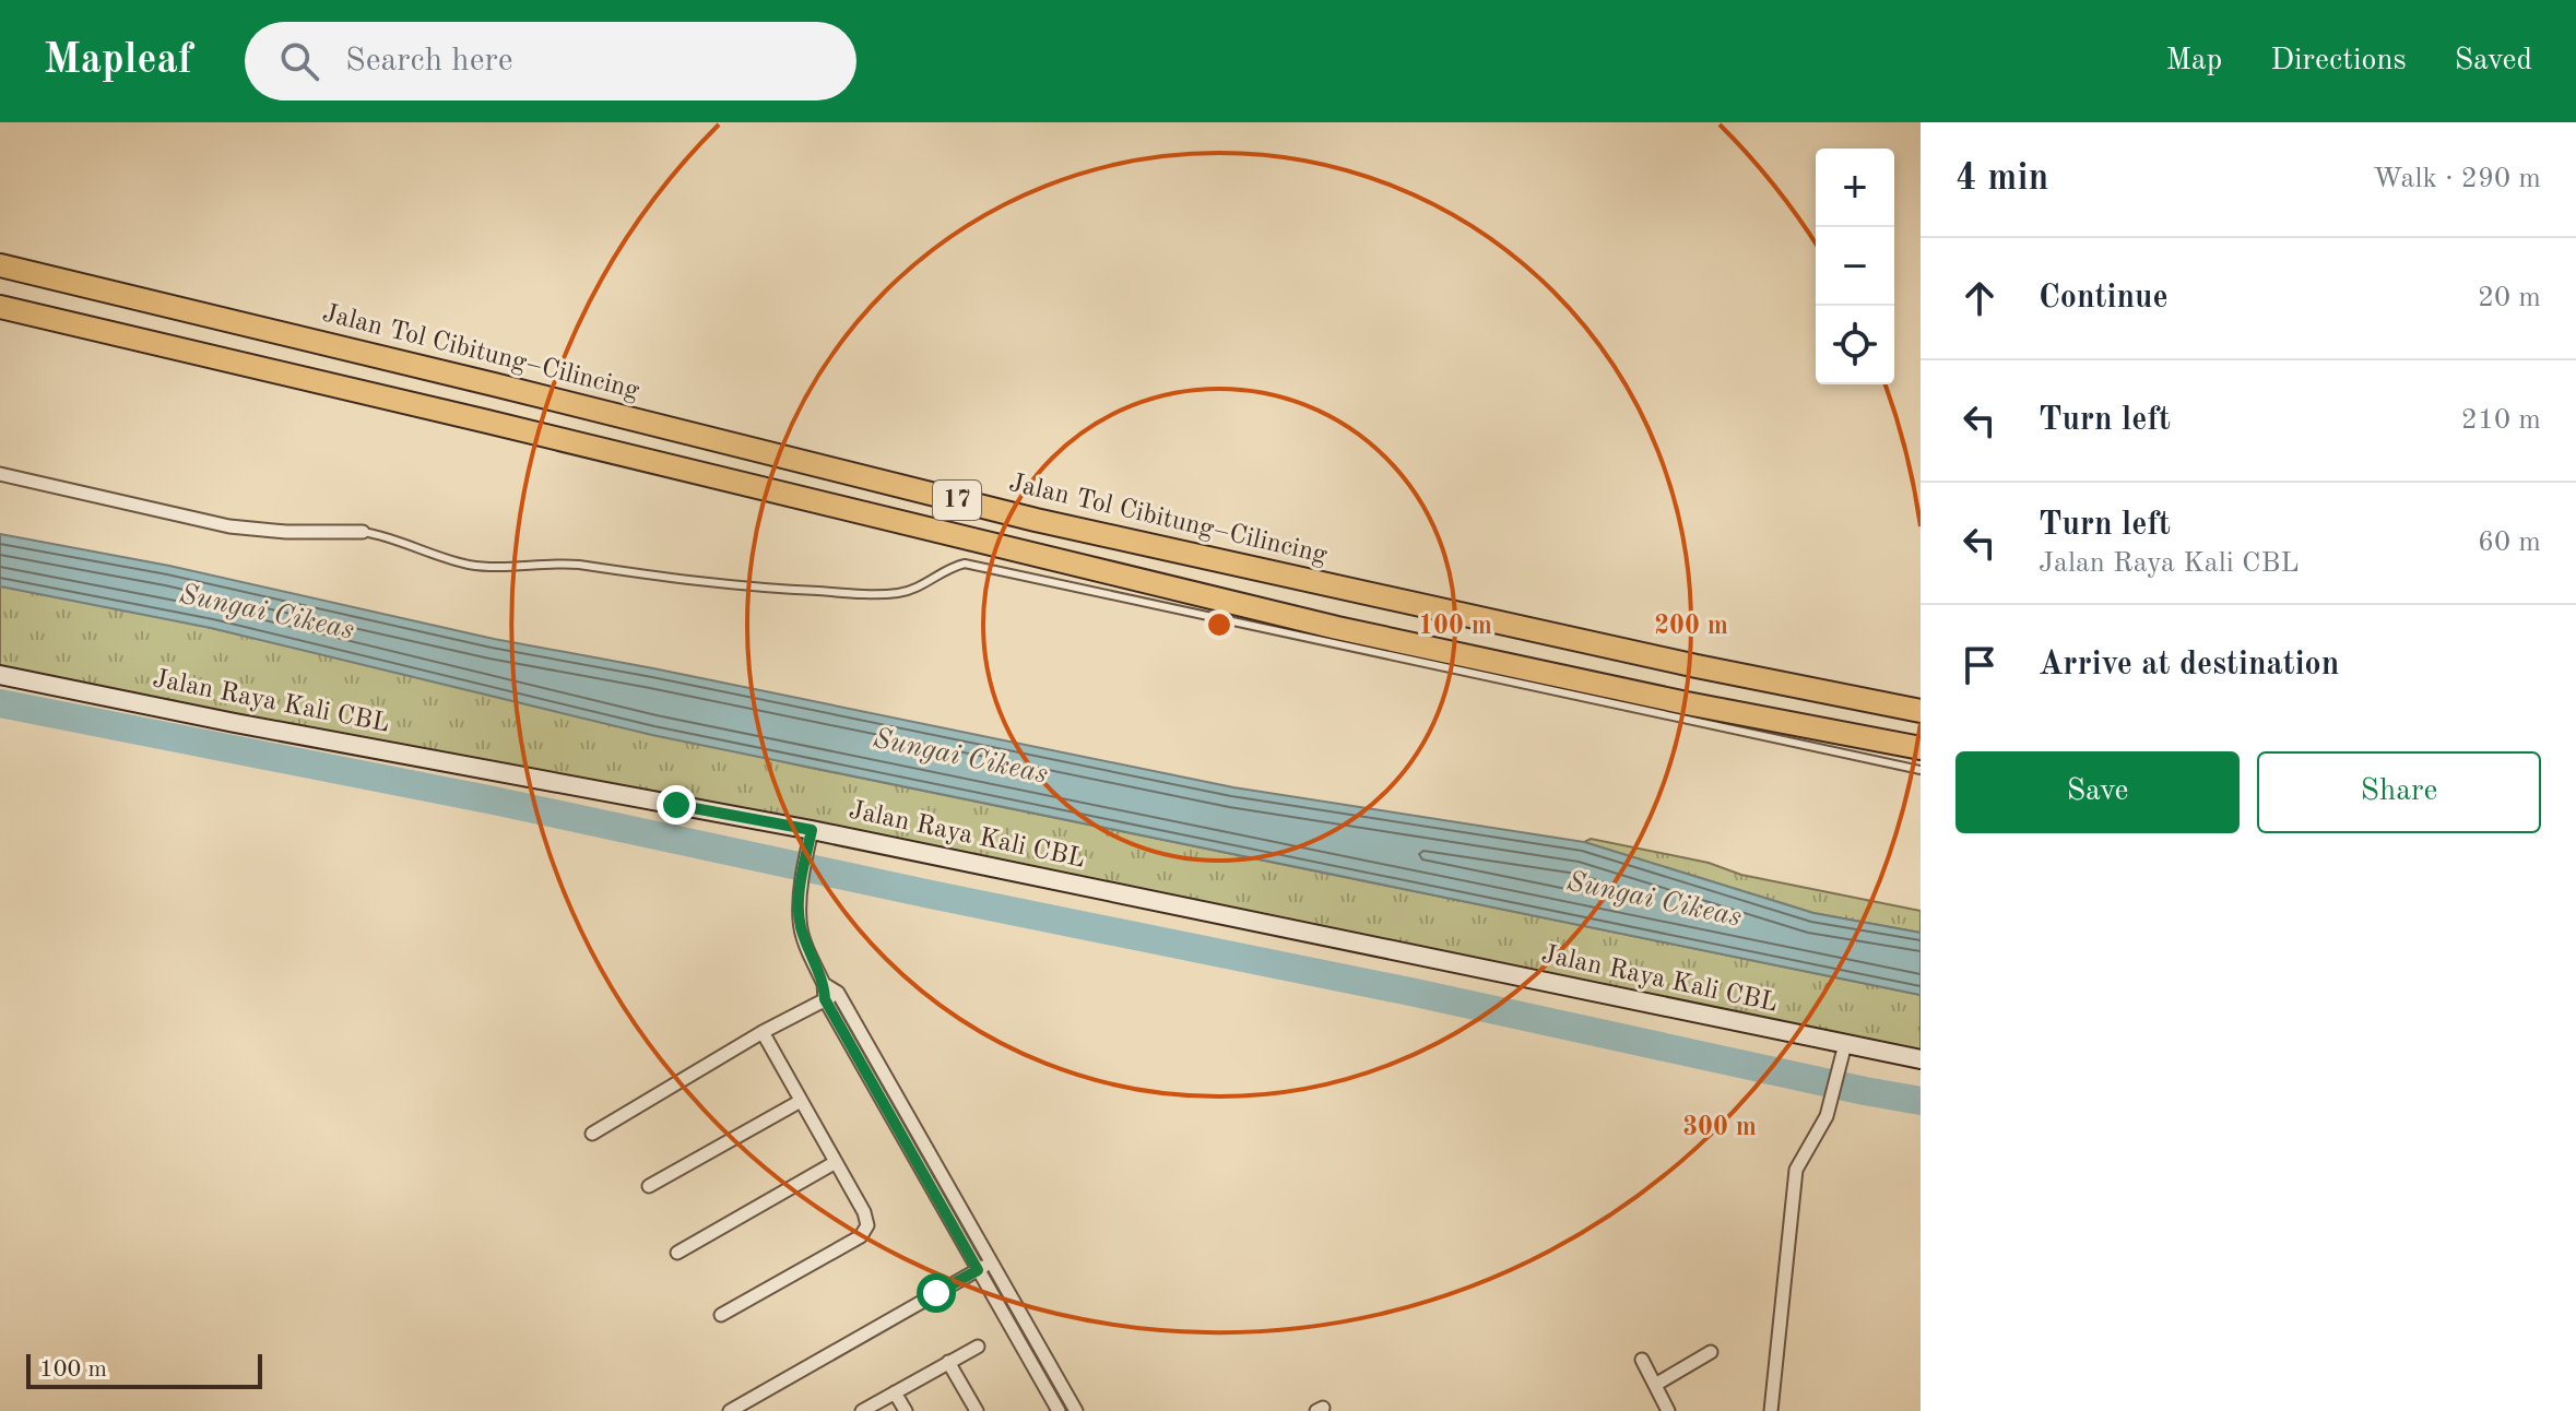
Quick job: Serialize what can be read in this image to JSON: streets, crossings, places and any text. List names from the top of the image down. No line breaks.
{"streets":{"highway":["Jalan Tol Cibitung–Cilincing","17"],"main road":["Jalan Raya Kali CBL"]},"water":["Sungai Cikeas"],"scale_bar":"100 m","page":{"header":"Mapleaf","search":"Search here","nav":["Map","Directions","Saved"],"heading":["4 min","Walk · 290 m"],"map_buttons":["+","−"],"list":[["Continue","20 m"],["Turn left","210 m"],["Turn left","Jalan Raya Kali CBL","60 m"],"Arrive at destination"],"buttons":["Save","Share"],"scale":"100 m"},"rings":["100 m","200 m","300 m"]}
